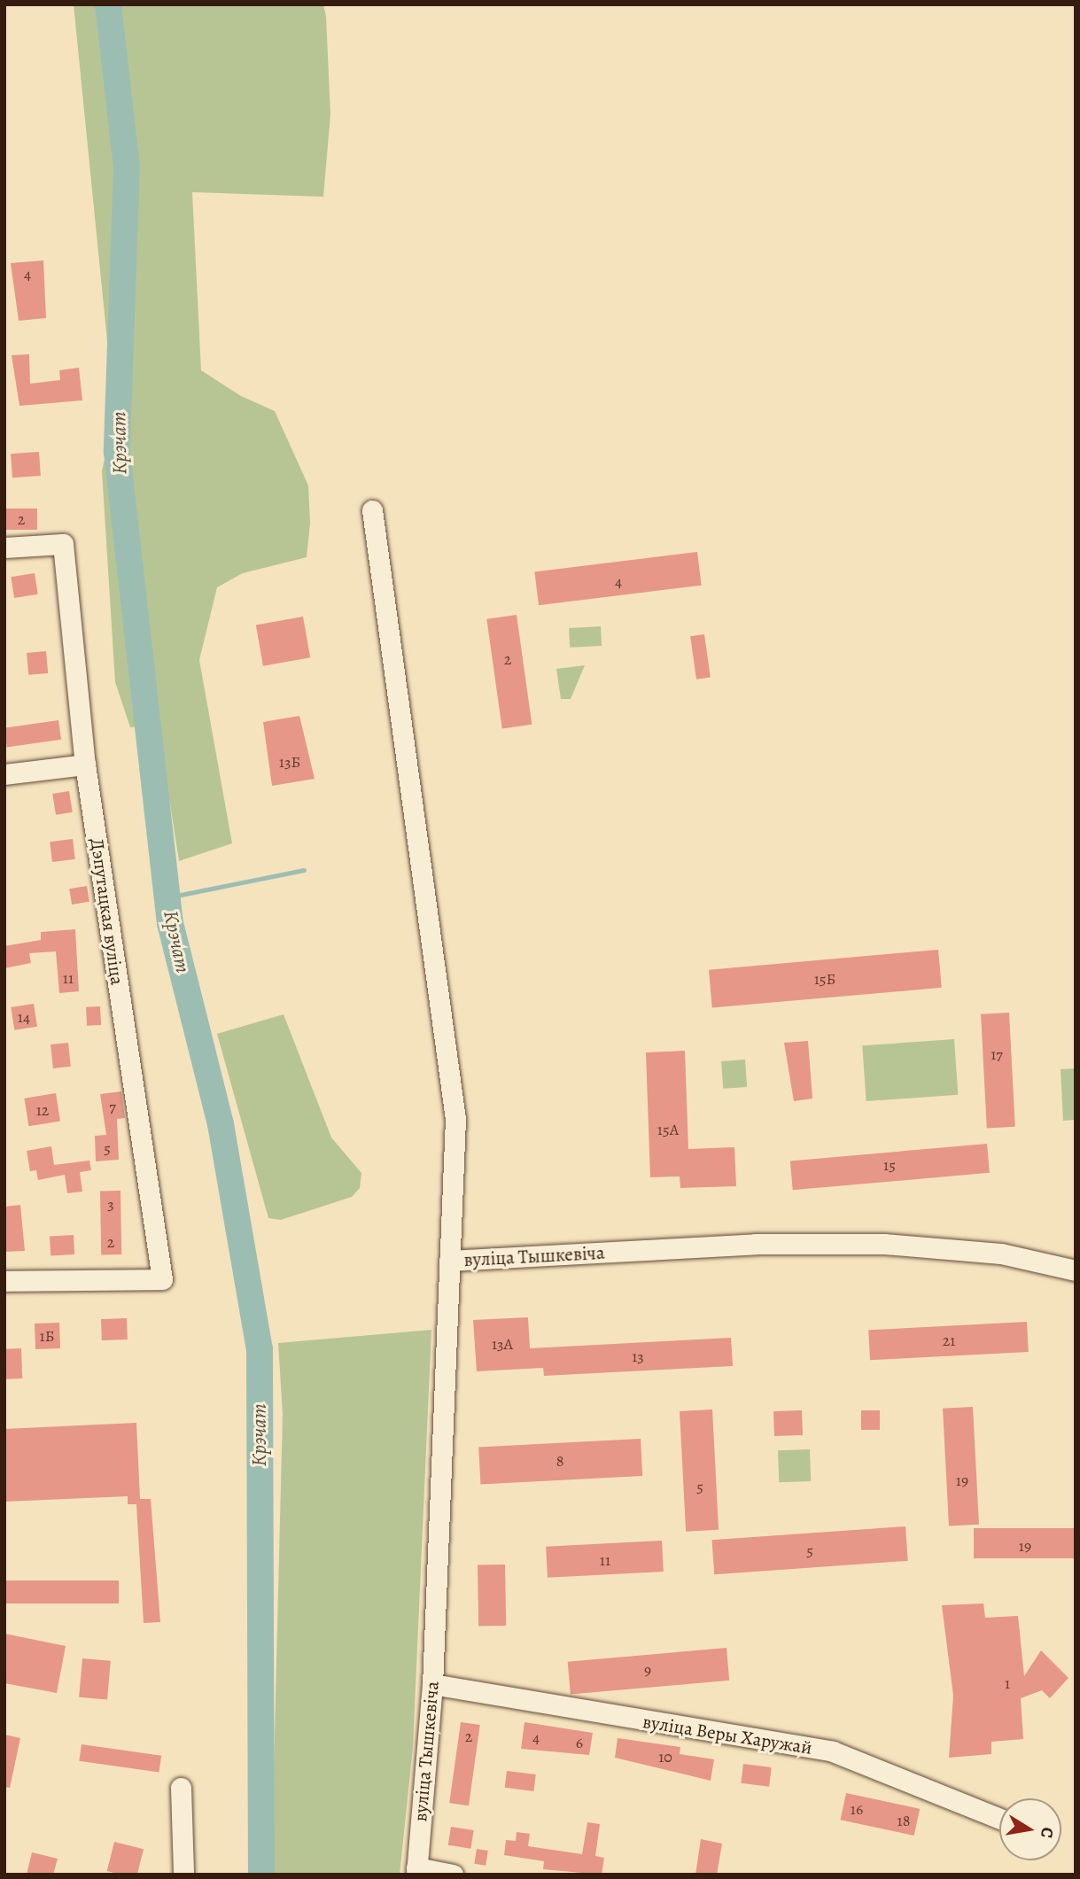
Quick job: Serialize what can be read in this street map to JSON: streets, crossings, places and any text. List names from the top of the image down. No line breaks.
{"streets":{"street":["Дэпутацкая вуліца","вуліца Тышкевіча","вуліца Веры Харужай"]},"crossings":[["вуліца Тышкевіча","вуліца Веры Харужай"]],"water":["Крэчат"],"house_numbers":["4","2","4","2","13Б","11","15Б","14","17","7","12","15А","5","15","3","2","1Б","21","13А","13","8","19","5","19","5","11","9","1","2","4","6","10","16","18"],"north":"right"}
